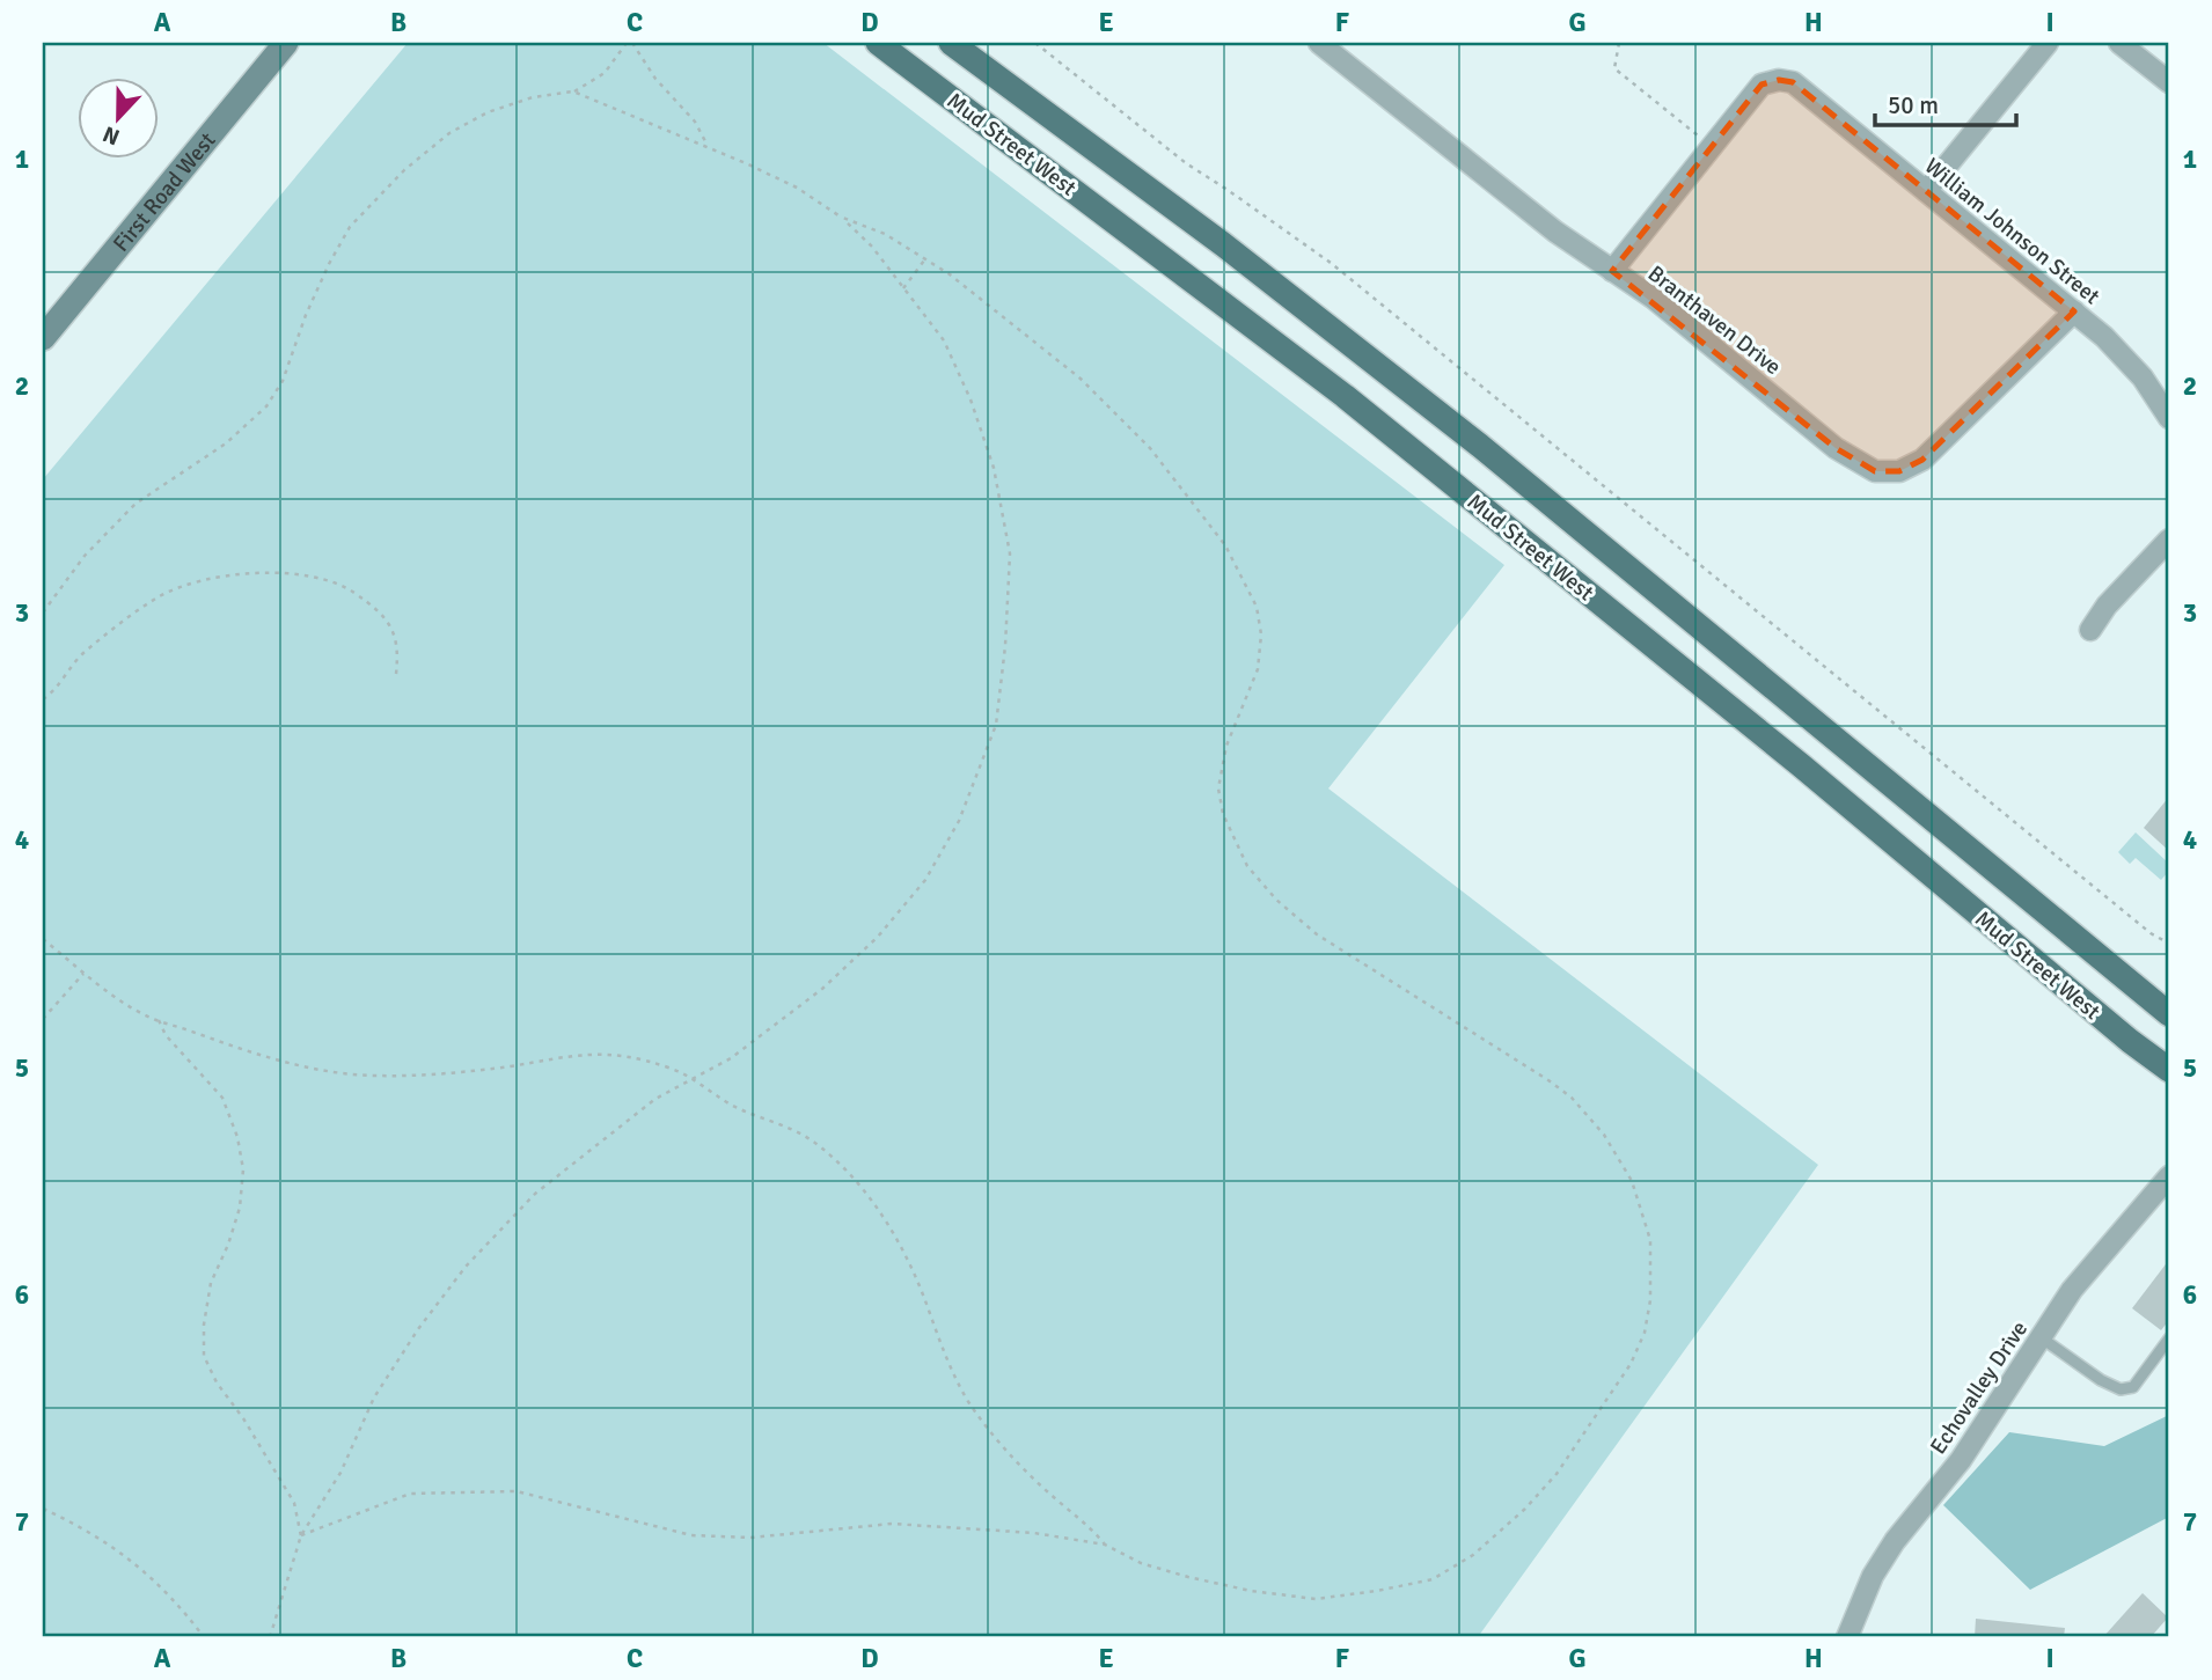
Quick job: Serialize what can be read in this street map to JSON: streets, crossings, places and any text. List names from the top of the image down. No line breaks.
{"streets":{"main road":["Mud Street West"],"street":["First Road West","William Johnson Street","Branthaven Drive","Echovalley Drive"]},"crossings":[["William Johnson Street","Branthaven Drive"]],"scale_bar":"50 m","north":"bottom","grid":{"columns":["A","B","C","D","E","F","G","H","I"],"rows":["1","2","3","4","5","6","7"]}}
